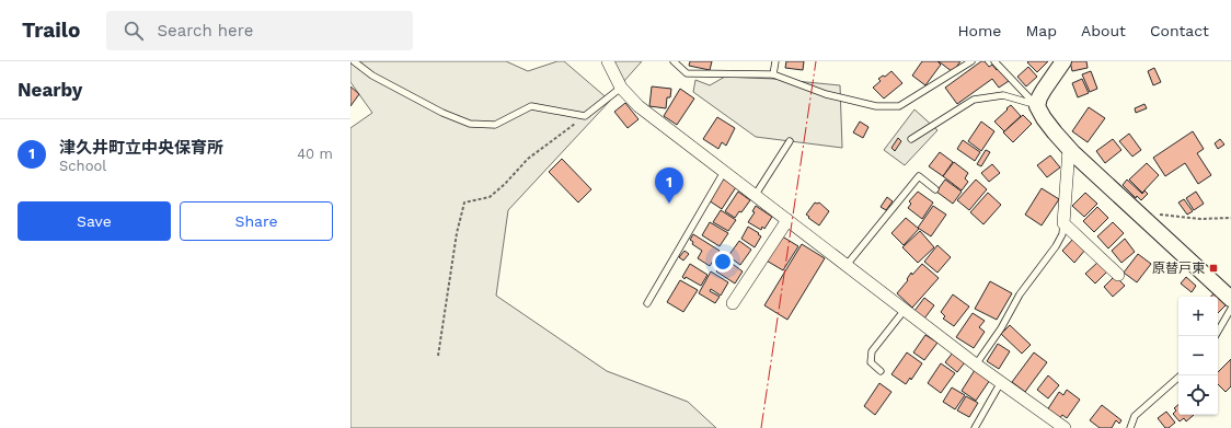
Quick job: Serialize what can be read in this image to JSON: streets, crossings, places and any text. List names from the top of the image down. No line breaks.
{"places":{"transit":["原替戸東"]},"page":{"header":"Trailo","search":"Search here","nav":["Home","Map","About","Contact"],"heading":"Nearby","list":[{"mark":"1","name":"津久井町立中央保育所","note":"School","value":"40 m"}],"pins":"1","buttons":["Save","Share"],"map_buttons":["+","−"]}}
